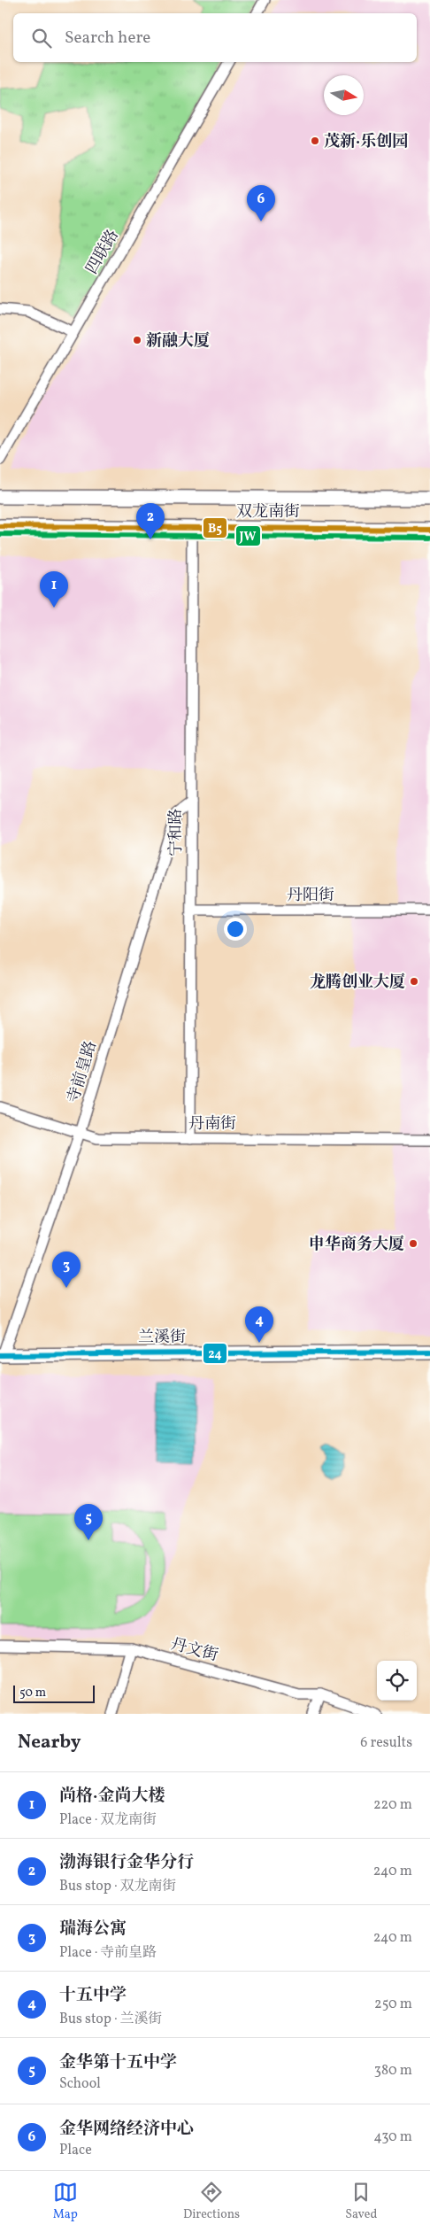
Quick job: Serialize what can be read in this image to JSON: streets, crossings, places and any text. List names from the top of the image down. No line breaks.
{"streets":{"main road":["双龙南街","兰溪街"],"street":["四联路","宁和路","丹阳街","寺前皇路","丹南街","丹文街"]},"crossings":[["双龙南街","宁和路"],["宁和路","丹阳街"],["宁和路","寺前皇路"],["宁和路","丹南街"],["寺前皇路","丹南街"],["寺前皇路","兰溪街"]],"places":["茂新·乐创园","新融大厦","龙腾创业大厦","申华商务大厦"],"lines":["transit line B5","transit line JW","transit line 24"],"scale_bar":"50 m","north":"right","page":{"search":"Search here","pins":["6","2","1","3","4","5"],"scale":"50 m","heading":["Nearby","6 results"],"list":[{"mark":"1","name":"尚格·金尚大楼","note":"Place · 双龙南街","value":"220 m"},{"mark":"2","name":"渤海银行金华分行","note":"Bus stop · 双龙南街","value":"240 m"},{"mark":"3","name":"瑞海公寓","note":"Place · 寺前皇路","value":"240 m"},{"mark":"4","name":"十五中学","note":"Bus stop · 兰溪街","value":"250 m"},{"mark":"5","name":"金华第十五中学","note":"School","value":"380 m"},{"mark":"6","name":"金华网络经济中心","note":"Place","value":"430 m"}],"nav":["Map","Directions","Saved"]}}
